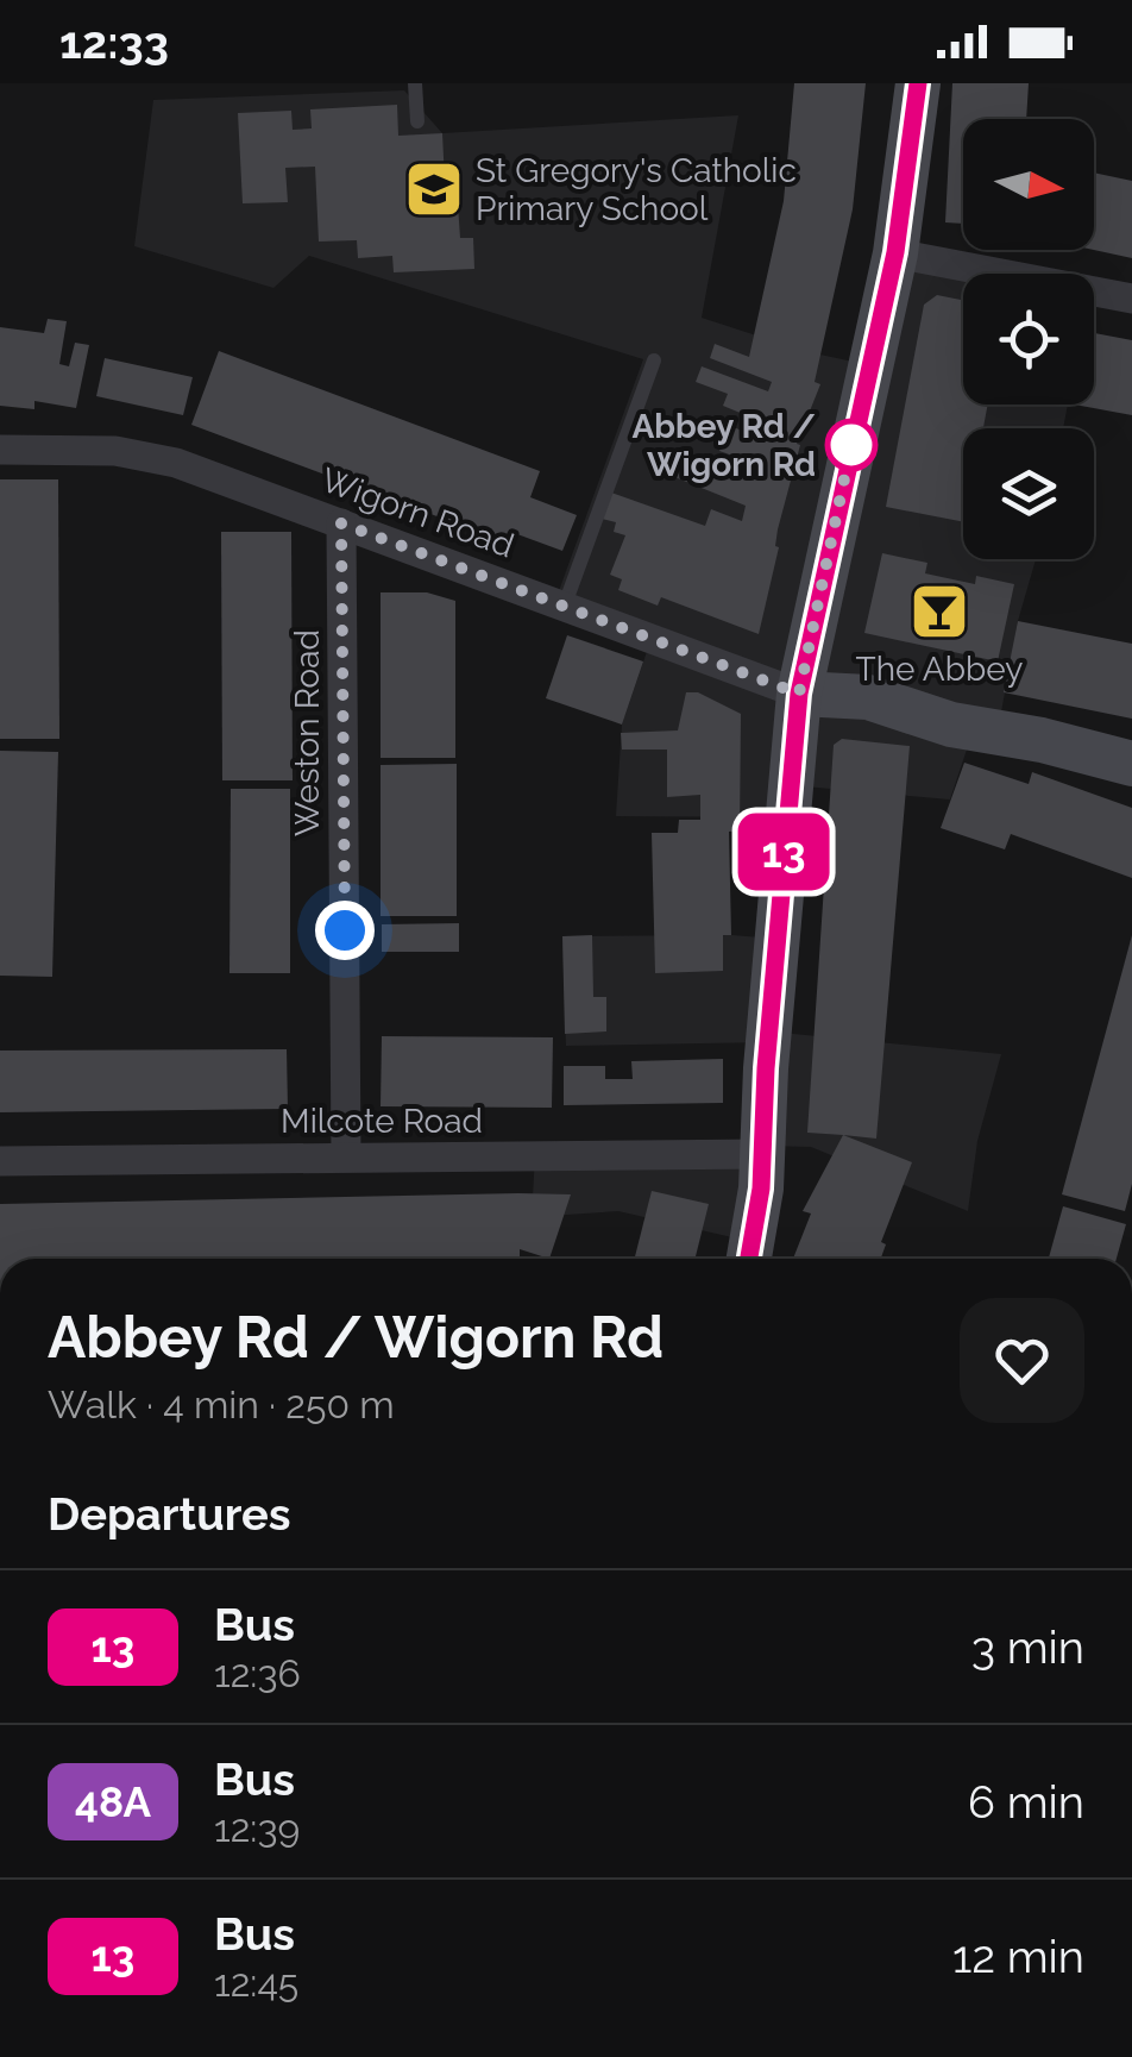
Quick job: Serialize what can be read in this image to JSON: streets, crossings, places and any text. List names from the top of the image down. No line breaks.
{"streets":{"street":["Wigorn Road","Weston Road","Milcote Road"]},"crossings":[["Wigorn Road","Weston Road"],["Weston Road","Milcote Road"]],"places":{"school or university":["St Gregory's Catholic Primary School"],"other":["Abbey Rd / Wigorn Rd"],"bar":["The Abbey"]},"lines":["bus line 13"],"north":"right","page":{"status":"12:33","on_map":"13","heading":[["Abbey Rd / Wigorn Rd","Walk · 4 min · 250 m"],"Departures"],"list":[{"mark":"13","name":"Bus","note":"12:36","value":"3 min"},{"mark":"48A","name":"Bus","note":"12:39","value":"6 min"},{"mark":"13","name":"Bus","note":"12:45","value":"12 min"}]}}
